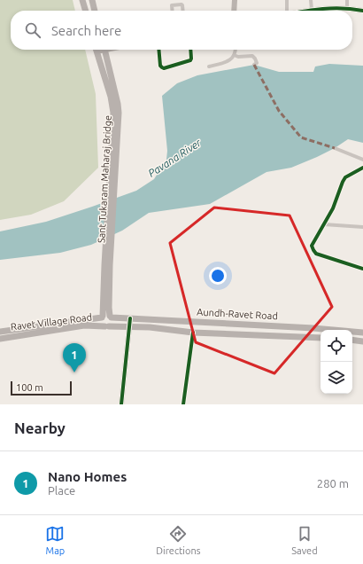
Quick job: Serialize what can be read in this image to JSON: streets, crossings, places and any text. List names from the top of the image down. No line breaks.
{"streets":{"main road":["Sant Tukaram Maharaj Bridge","Aundh-Ravet Road","Ravet Village Road"]},"crossings":[["Aundh-Ravet Road","Ravet Village Road"]],"water":["Pavana River"],"scale_bar":"100 m","page":{"search":"Search here","pins":"1","scale":"100 m","heading":"Nearby","list":[{"mark":"1","name":"Nano Homes","note":"Place","value":"280 m"}],"nav":["Map","Directions","Saved"]}}
